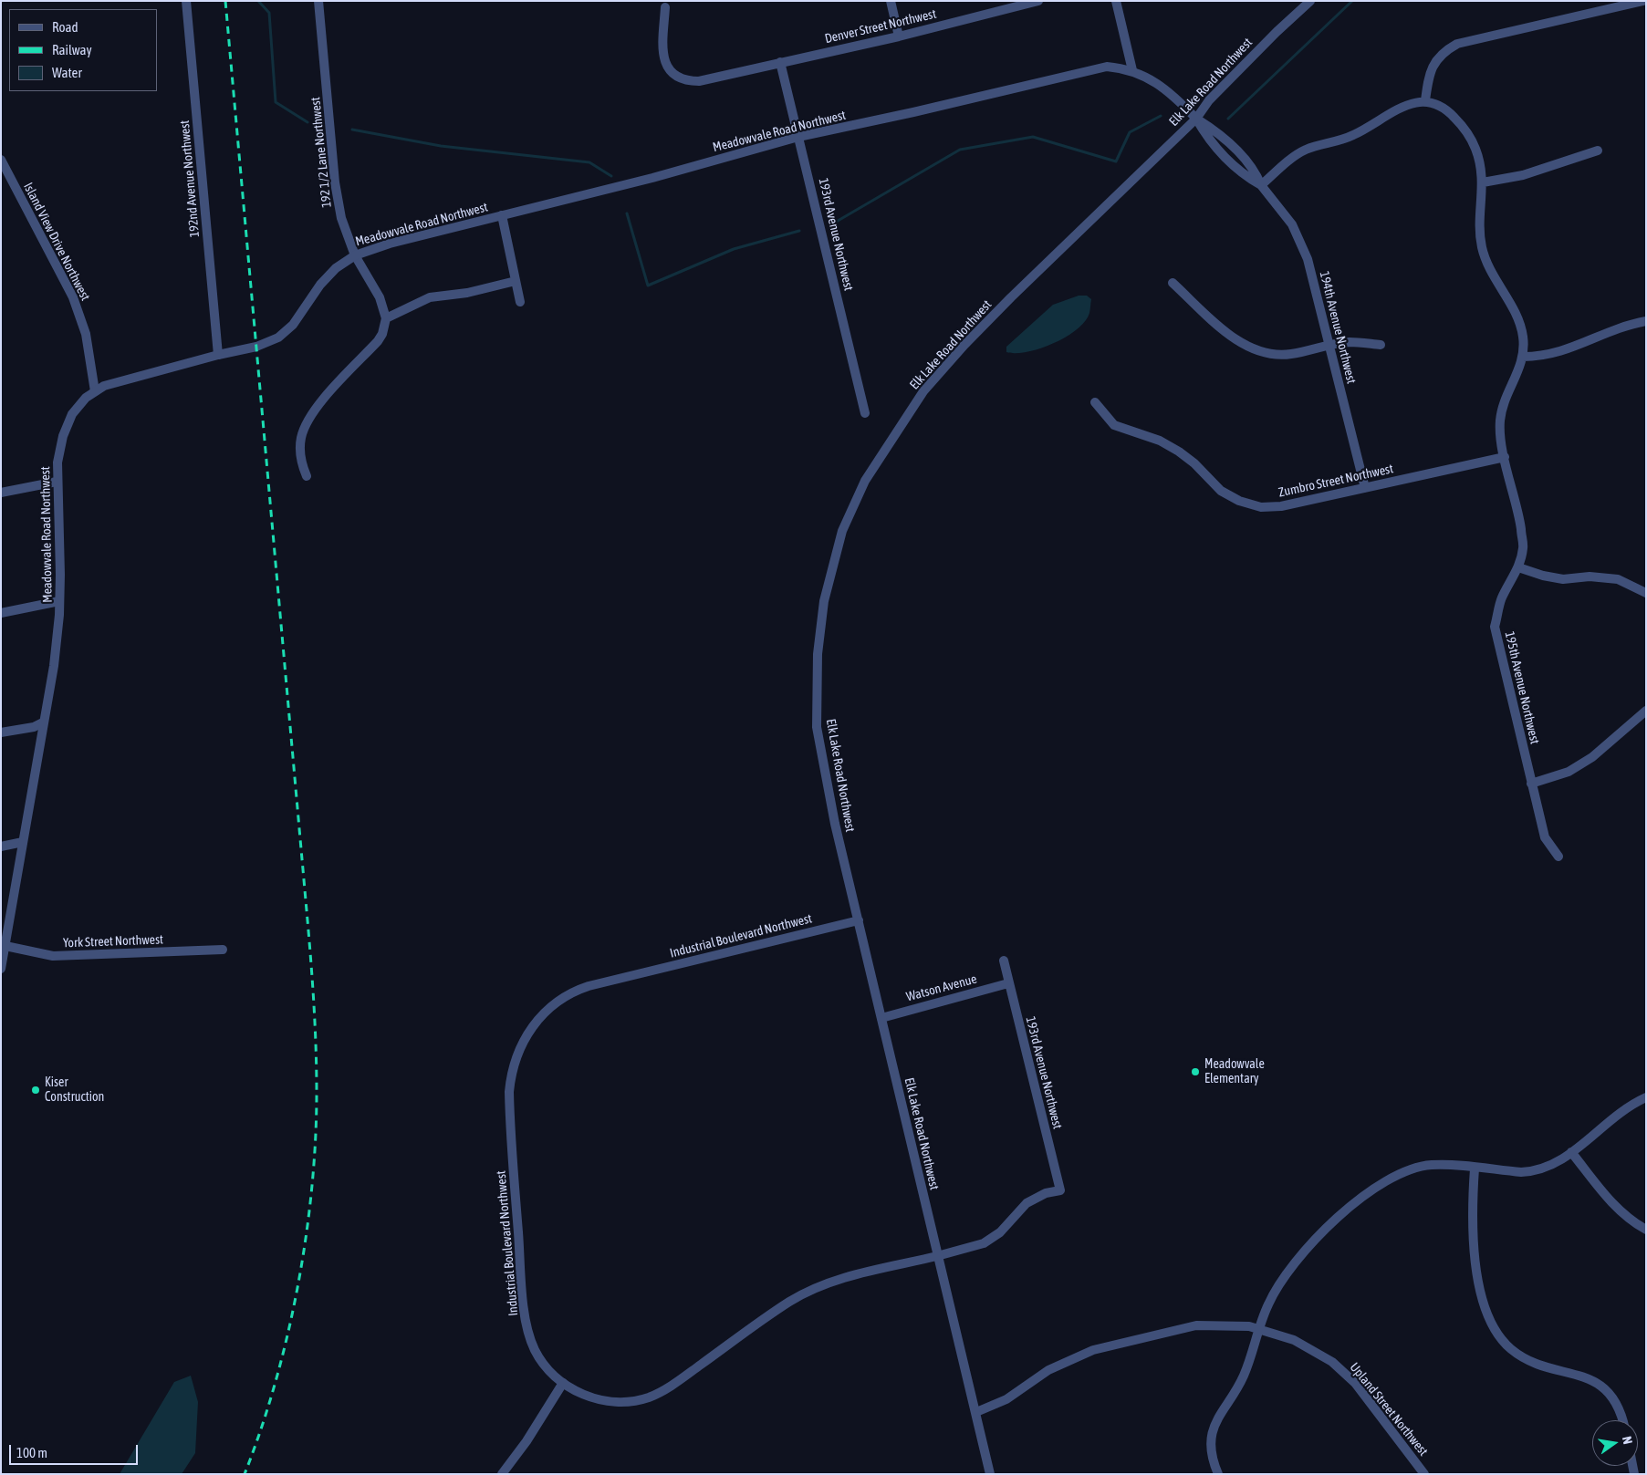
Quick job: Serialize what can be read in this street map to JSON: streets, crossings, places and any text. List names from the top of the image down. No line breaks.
{"streets":{"street":["Denver Street Northwest","Elk Lake Road Northwest","Meadowvale Road Northwest","192 1/2 Lane Northwest","192nd Avenue Northwest","193rd Avenue Northwest","Island View Drive Northwest","194th Avenue Northwest","Zumbro Street Northwest","195th Avenue Northwest","Industrial Boulevard Northwest","York Street Northwest","Watson Avenue","Upland Street Northwest"]},"crossings":[["Denver Street Northwest","193rd Avenue Northwest"],["Elk Lake Road Northwest","Meadowvale Road Northwest"],["Elk Lake Road Northwest","194th Avenue Northwest"],["Elk Lake Road Northwest","Industrial Boulevard Northwest"],["Elk Lake Road Northwest","Watson Avenue"],["Elk Lake Road Northwest","Upland Street Northwest"],["Meadowvale Road Northwest","192 1/2 Lane Northwest"],["Meadowvale Road Northwest","192nd Avenue Northwest"],["Meadowvale Road Northwest","193rd Avenue Northwest"],["Meadowvale Road Northwest","Island View Drive Northwest"],["Meadowvale Road Northwest","194th Avenue Northwest"],["Meadowvale Road Northwest","York Street Northwest"],["193rd Avenue Northwest","Industrial Boulevard Northwest"],["193rd Avenue Northwest","Watson Avenue"],["194th Avenue Northwest","Zumbro Street Northwest"],["Zumbro Street Northwest","195th Avenue Northwest"]],"places":["Meadowvale Elementary","Kiser Construction"],"legend":["Road","Railway","Water"],"scale_bar":"100 m","north":"right"}
